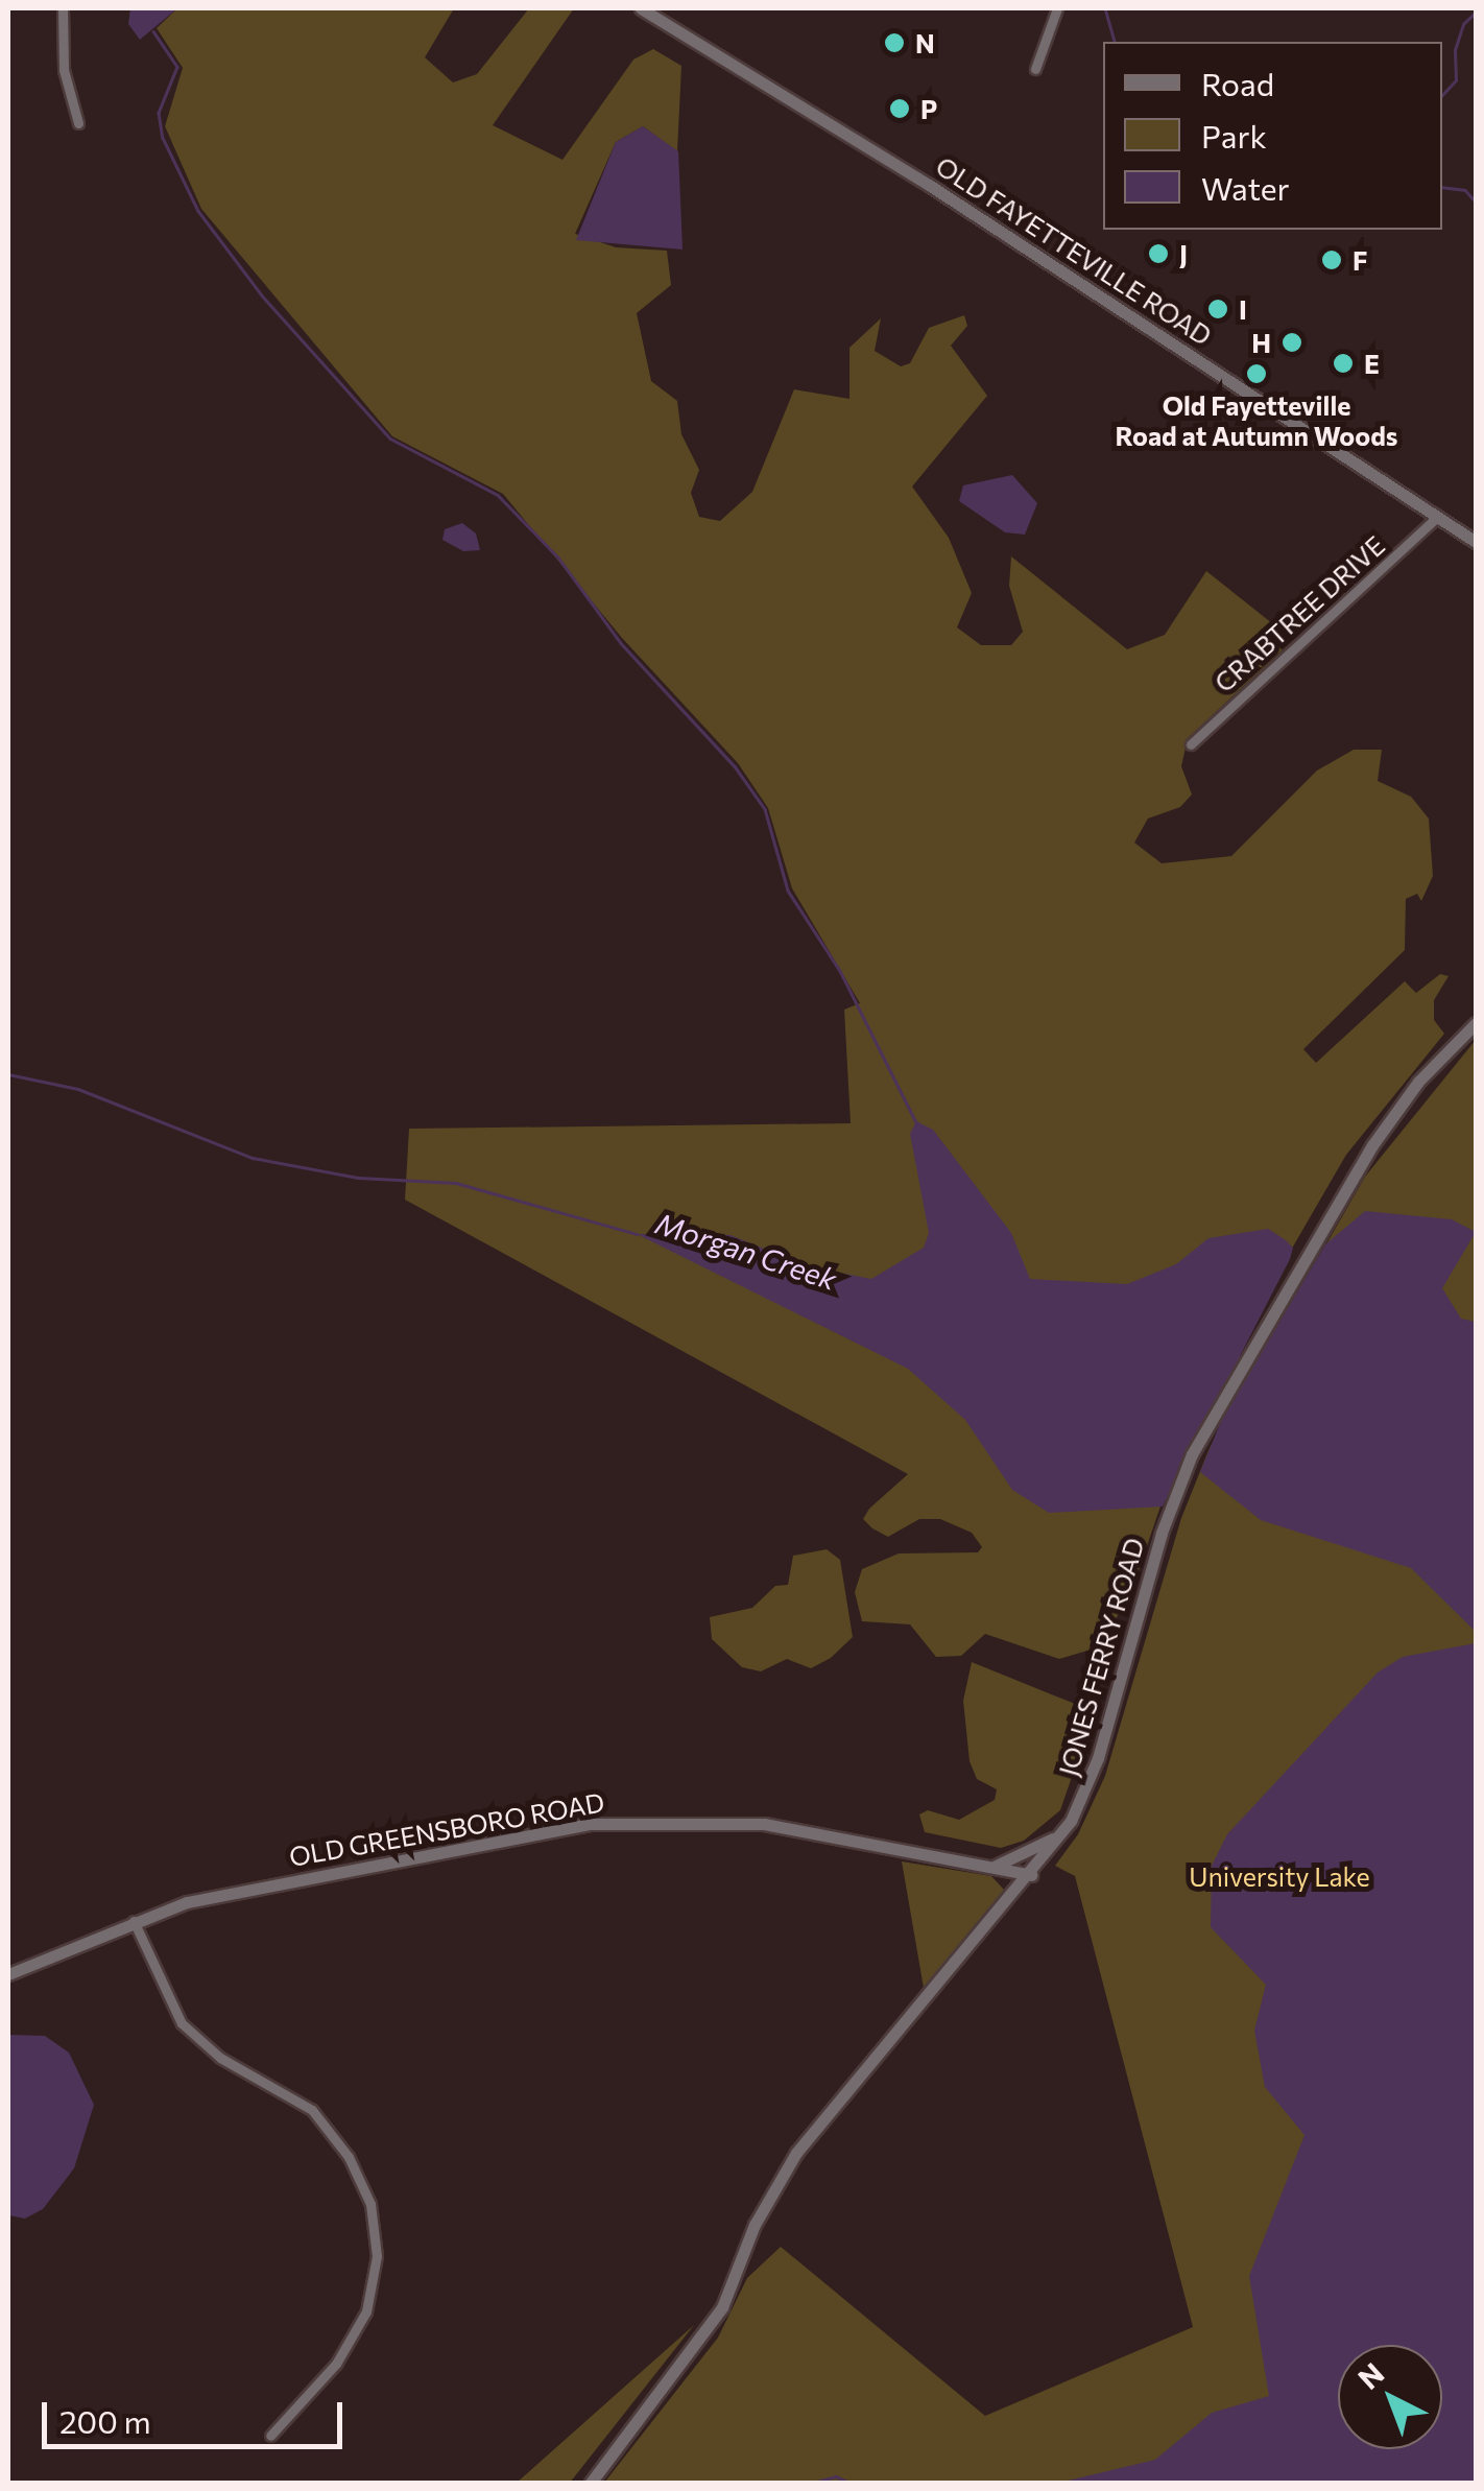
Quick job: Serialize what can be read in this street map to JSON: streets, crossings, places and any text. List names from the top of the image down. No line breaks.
{"streets":{"street":["OLD FAYETTEVILLE ROAD","CRABTREE DRIVE","JONES FERRY ROAD","OLD GREENSBORO ROAD"]},"crossings":[["OLD FAYETTEVILLE ROAD","CRABTREE DRIVE"],["JONES FERRY ROAD","OLD GREENSBORO ROAD"]],"water":["Morgan Creek"],"parks":["University Lake"],"places":["N","P","J","F","I","H","E","Old Fayetteville Road at Autumn Woods"],"legend":["Road","Park","Water"],"scale_bar":"200 m","north":"top left"}
